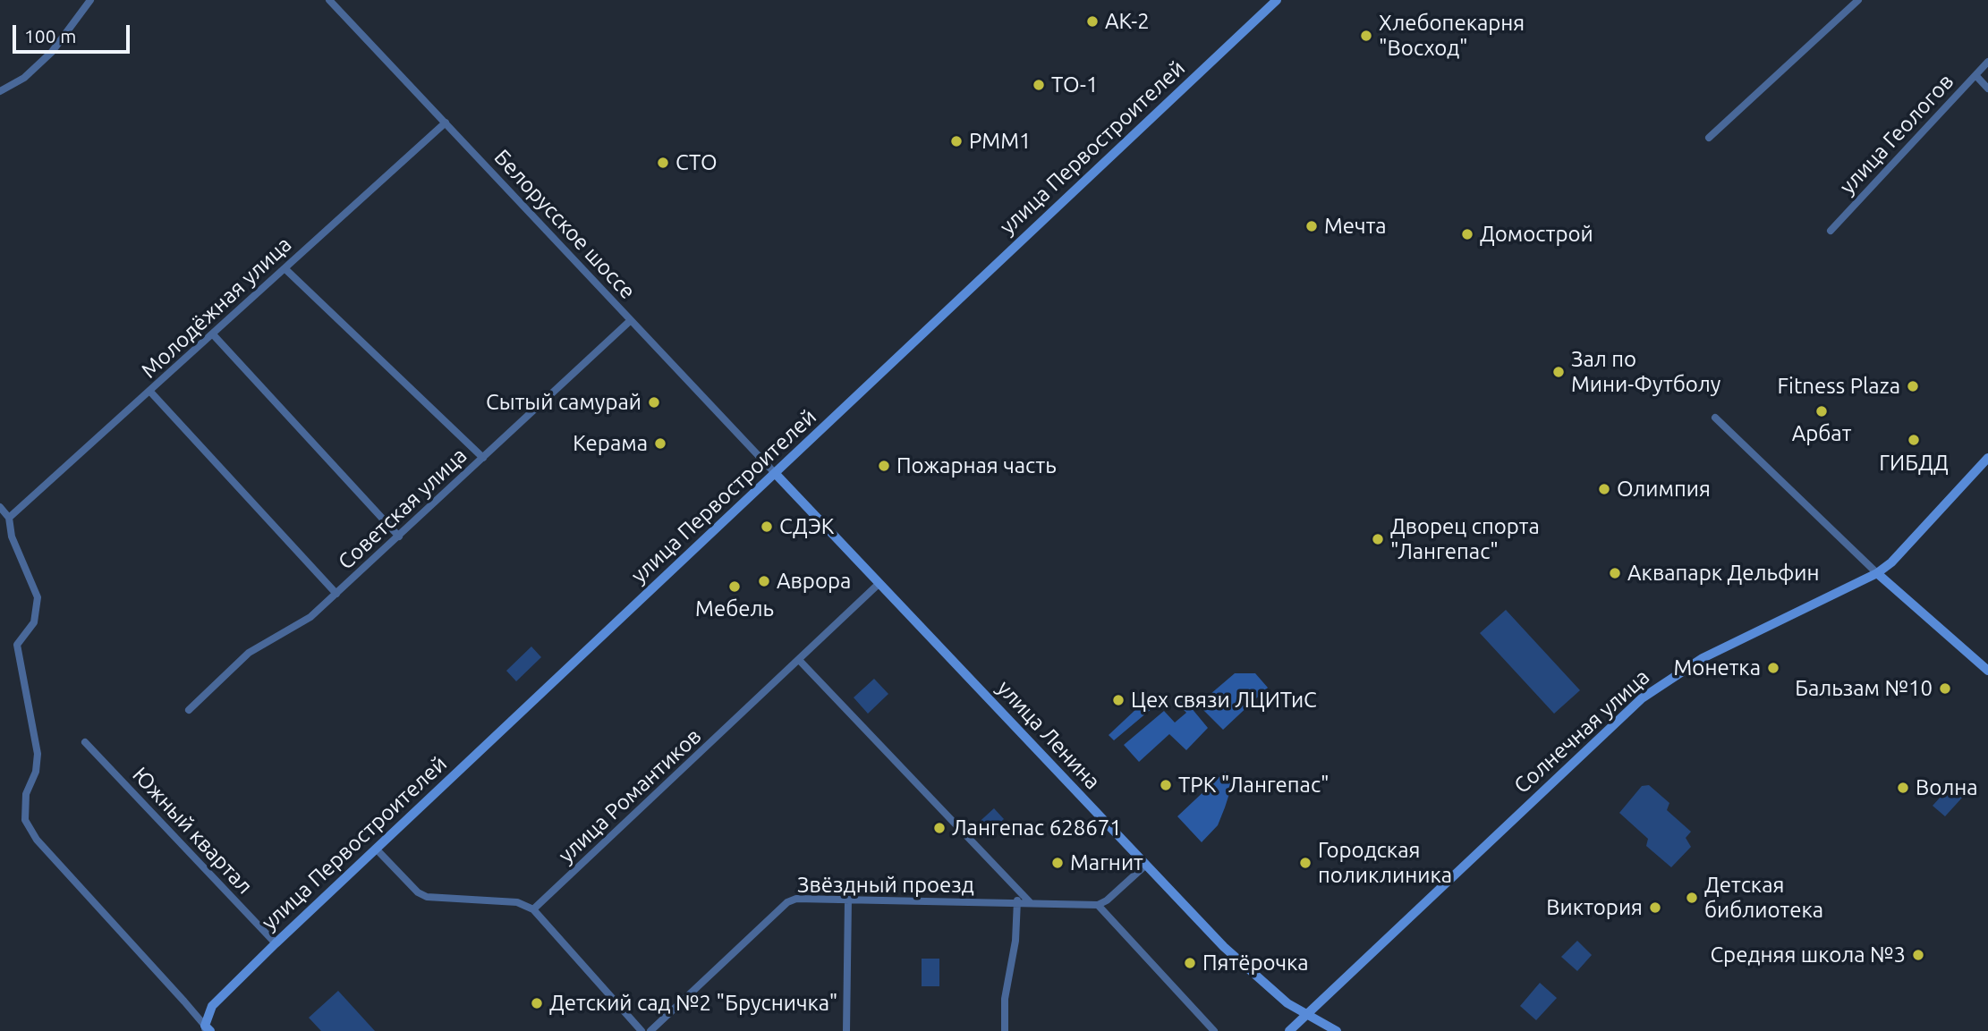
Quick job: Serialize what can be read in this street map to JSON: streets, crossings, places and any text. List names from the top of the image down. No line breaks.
{"streets":{"street":["улица Геологов","улица Первостроителей","Белорусское шоссе","Молодёжная улица","Советская улица","Солнечная улица","улица Ленина","улица Романтиков","Южный квартал","Звёздный проезд"]},"crossings":[["улица Первостроителей","Белорусское шоссе"],["улица Первостроителей","улица Ленина"],["улица Первостроителей","Южный квартал"],["Белорусское шоссе","Молодёжная улица"],["Белорусское шоссе","Советская улица"],["Белорусское шоссе","улица Ленина"],["Солнечная улица","улица Ленина"],["улица Ленина","улица Романтиков"]],"places":["АК-2","Хлебопекарня \"Восход\"","ТО-1","РММ1","СТО","Мечта","Домострой","Зал по Мини-Футболу","Fitness Plaza","Сытый самурай","Арбат","ГИБДД","Керама","Пожарная часть","Олимпия","СДЭК","Дворец спорта \"Лангепас\"","Аквапарк Дельфин","Аврора","Мебель","Монетка","Бальзам №10","Цех связи ЛЦИТиС","ТРК \"Лангепас\"","Волна","Лангепас 628671","Магнит","Городская поликлиника","Детская библиотека","Виктория","Средняя школа №3","Пятёрочка","Детский сад №2 \"Брусничка\""],"scale_bar":"100 m"}
